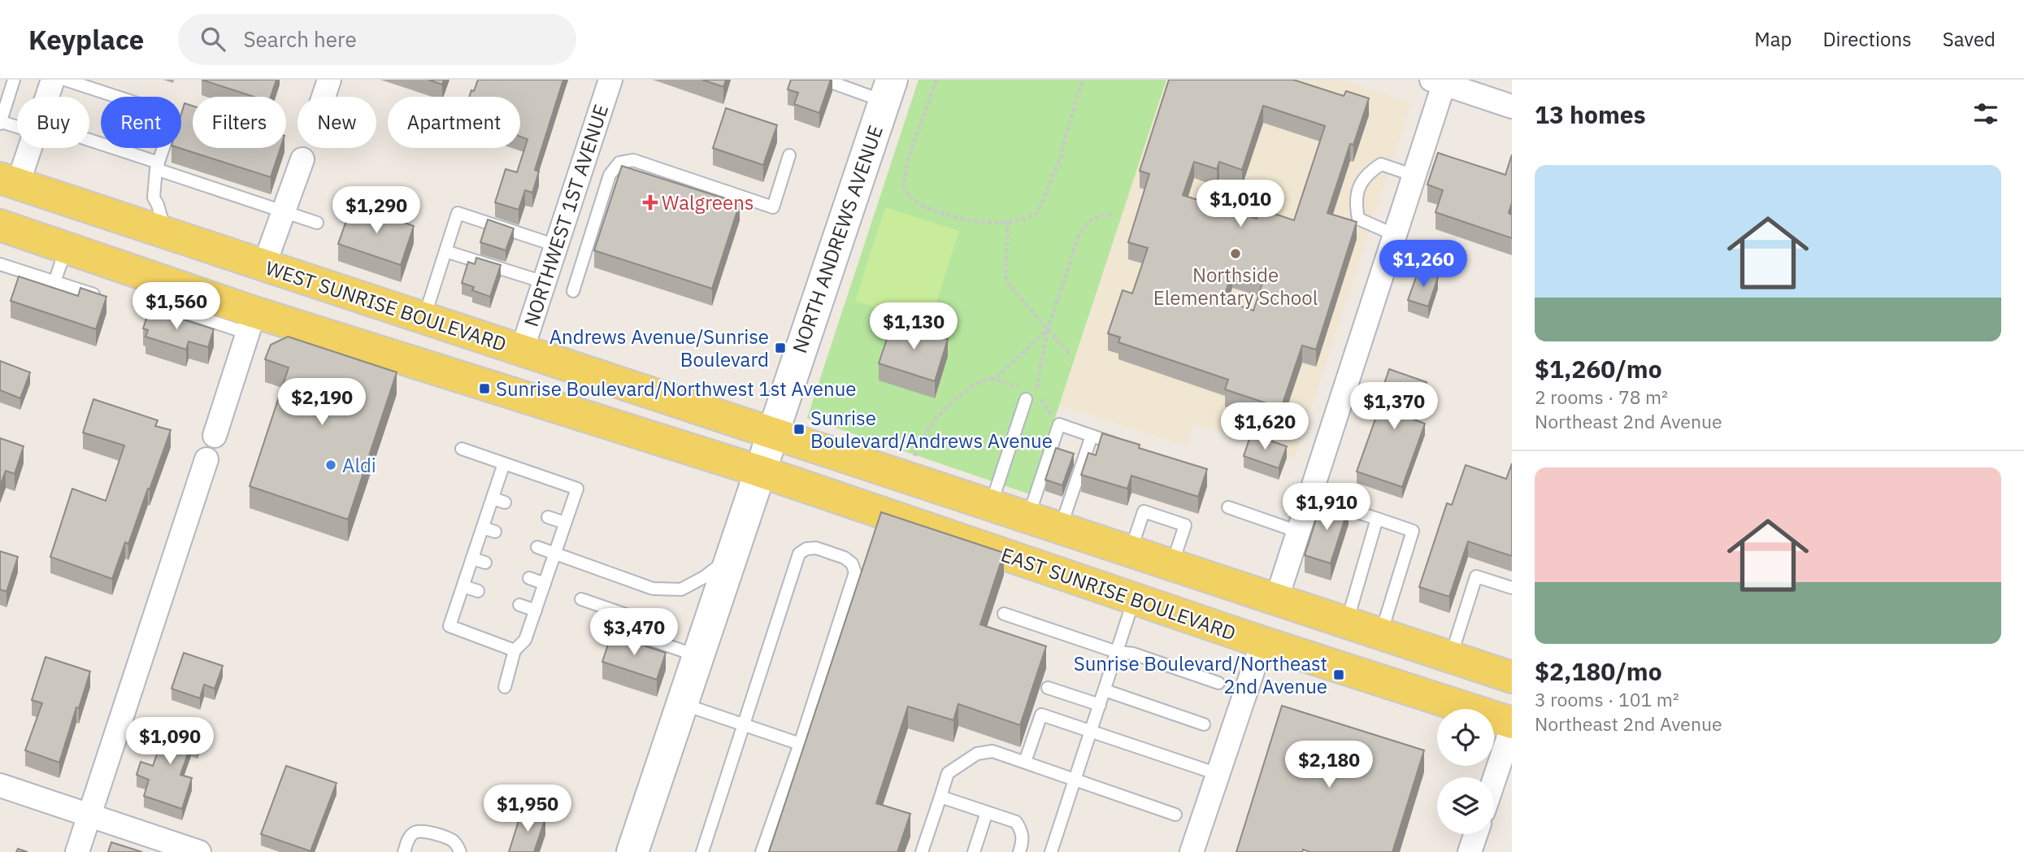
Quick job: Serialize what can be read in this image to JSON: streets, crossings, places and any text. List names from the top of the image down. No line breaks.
{"streets":{"main road":["NORTH ANDREWS AVENUE","WEST SUNRISE BOULEVARD","EAST SUNRISE BOULEVARD"],"street":["NORTHWEST 1ST AVENUE"]},"crossings":[["NORTHWEST 1ST AVENUE","WEST SUNRISE BOULEVARD"],["NORTH ANDREWS AVENUE","WEST SUNRISE BOULEVARD"],["NORTH ANDREWS AVENUE","EAST SUNRISE BOULEVARD"]],"places":{"health":["Walgreens"],"other":["Northside Elementary School","Aldi"],"transit":["Andrews Avenue/Sunrise Boulevard","Sunrise Boulevard/Northwest 1st Avenue","Sunrise Boulevard/Andrews Avenue","Sunrise Boulevard/Northeast 2nd Avenue"]},"page":{"header":"Keyplace","search":"Search here","nav":["Map","Directions","Saved"],"heading":"13 homes","chip":["Buy","Rent","Filters","New","Apartment"],"list":[{"name":"$1,260/mo","note":"2 rooms · 78 m² · Northeast 2nd Avenue"},{"name":"$2,180/mo","note":"3 rooms · 101 m² · Northeast 2nd Avenue"}],"price":["$1,010","$1,290","$1,260","$1,560","$1,130","$2,190","$1,370","$1,620","$1,910","$3,470","$1,090","$2,180","$1,950"]}}
